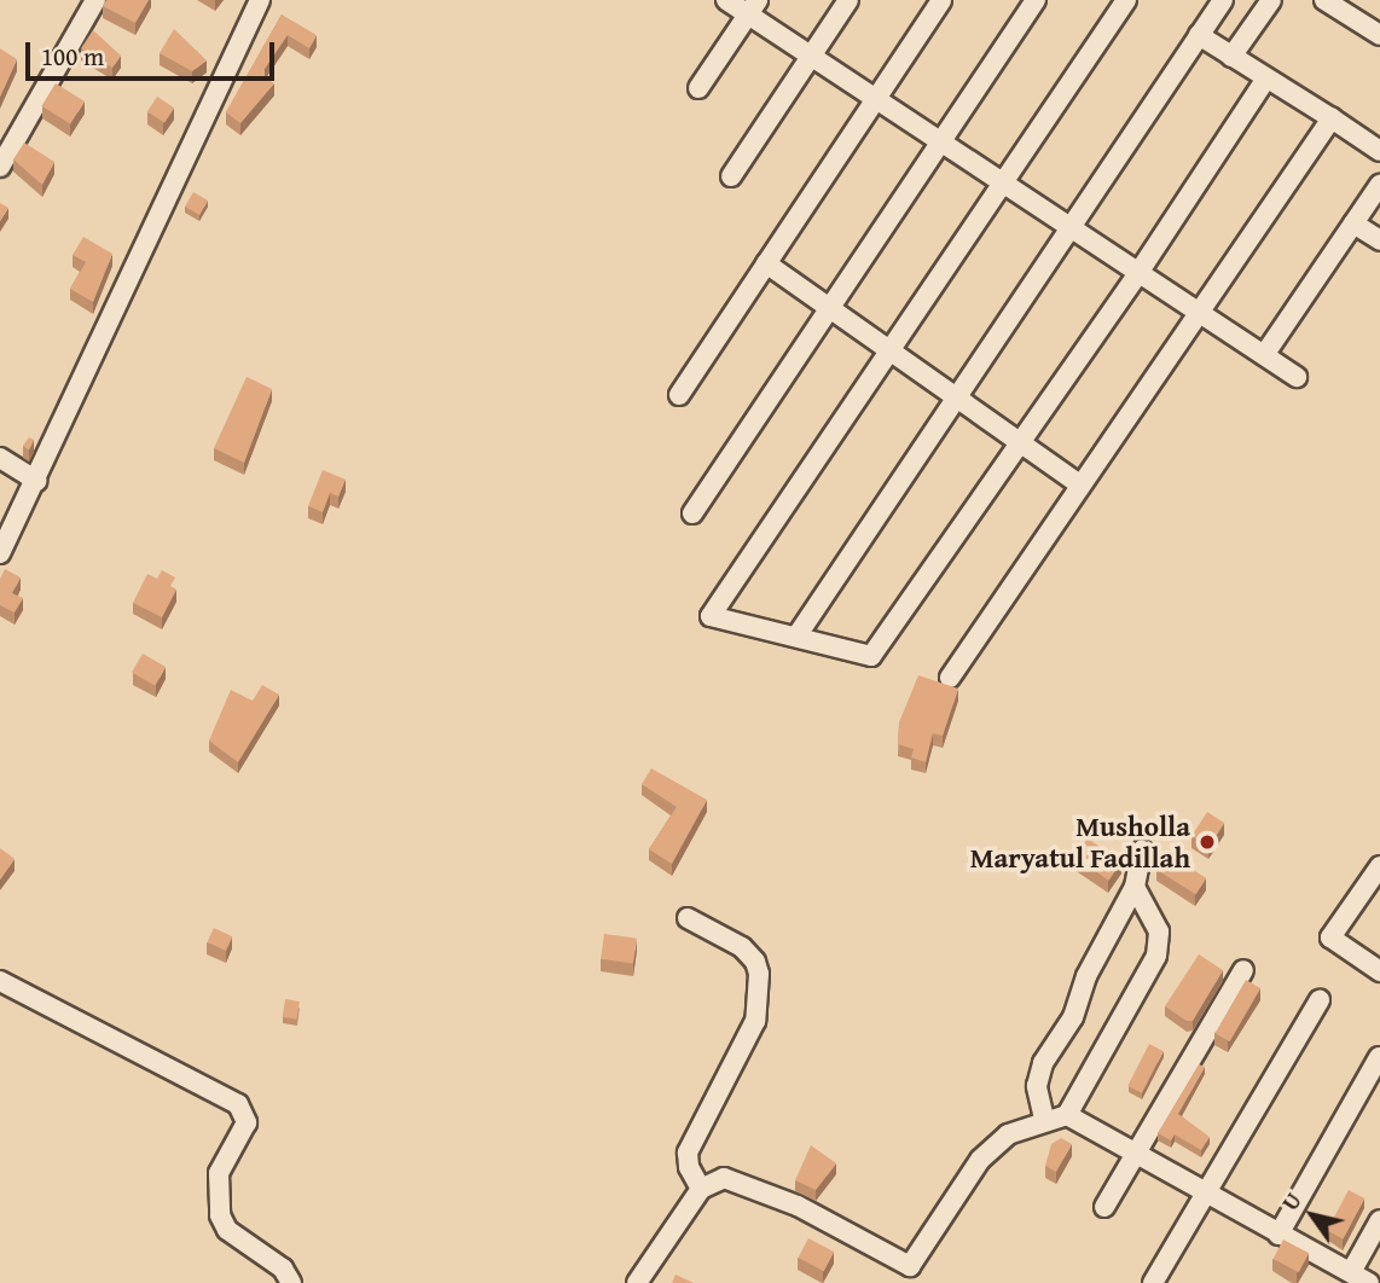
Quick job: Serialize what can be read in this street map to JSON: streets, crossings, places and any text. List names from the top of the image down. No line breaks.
{"places":["Musholla Maryatul Fadillah"],"scale_bar":"100 m","north":"top left"}
